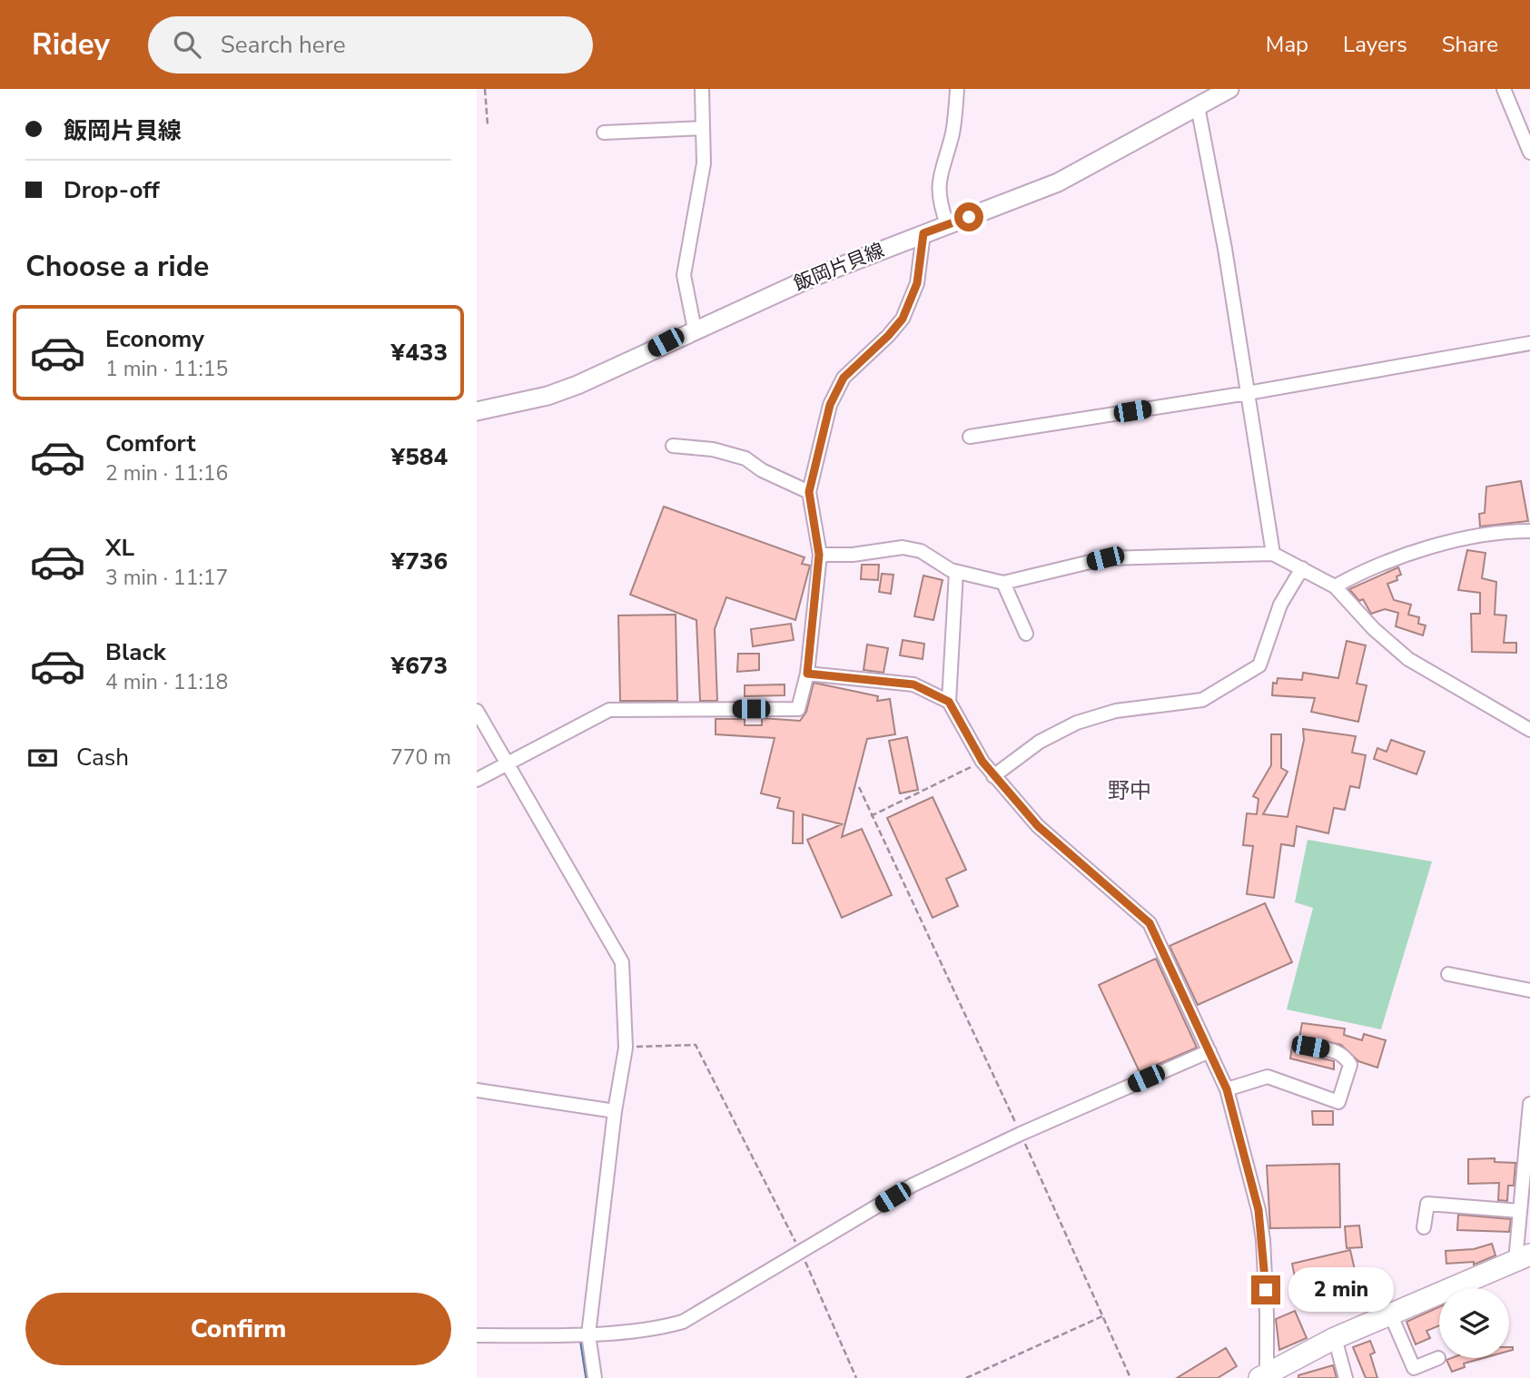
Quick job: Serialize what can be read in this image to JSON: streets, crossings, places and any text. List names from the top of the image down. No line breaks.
{"streets":{"main road":["飯岡片貝線"]},"districts":["野中"],"page":{"header":"Ridey","search":"Search here","nav":["Map","Layers","Share"],"banner":["飯岡片貝線","Drop-off"],"heading":"Choose a ride","list":[{"name":"Economy","note":"1 min · 11:15","value":"¥433"},{"name":"Comfort","note":"2 min · 11:16","value":"¥584"},{"name":"XL","note":"3 min · 11:17","value":"¥736"},{"name":"Black","note":"4 min · 11:18","value":"¥673"}],"pay":["Cash","770 m"],"bubble":"2 min","buttons":"Confirm"}}
